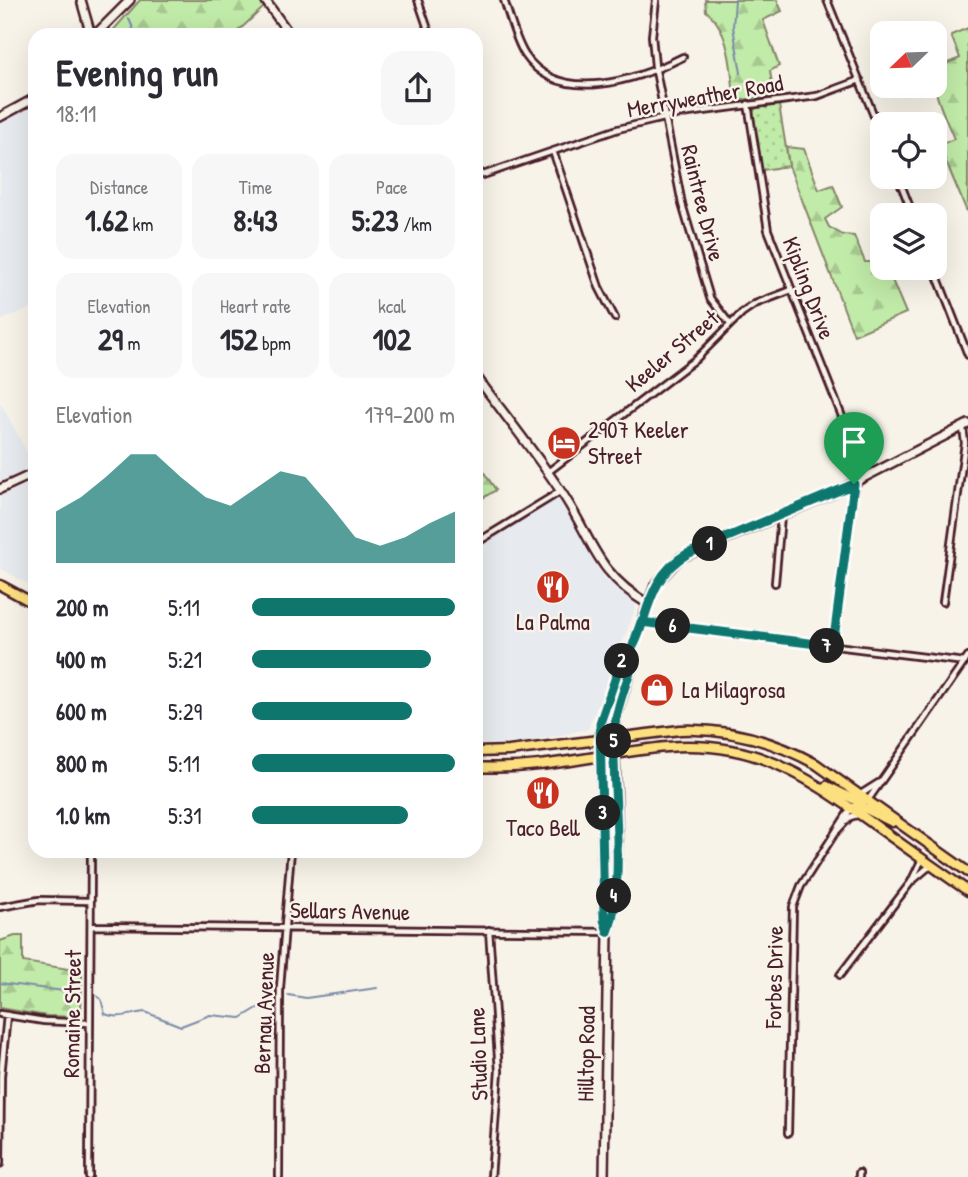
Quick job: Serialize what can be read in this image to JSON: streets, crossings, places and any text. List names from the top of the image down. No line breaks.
{"streets":{"main road":["Hilltop Road"],"street":["Merryweather Road","Raintree Drive","Kipling Drive","Keeler Street","Sellars Avenue","Forbes Drive","Bernau Avenue","Romaine Street","Studio Lane"]},"crossings":[["Merryweather Road","Raintree Drive"],["Merryweather Road","Kipling Drive"],["Raintree Drive","Keeler Street"],["Kipling Drive","Keeler Street"],["Sellars Avenue","Bernau Avenue"],["Sellars Avenue","Romaine Street"],["Sellars Avenue","Studio Lane"],["Sellars Avenue","Hilltop Road"]],"places":{"hotel":["2907 Keeler Street"],"restaurant":["La Palma","Taco Bell"],"shop":["La Milagrosa"]},"north":"bottom left","page":{"heading":["Evening run","18:11"],"stats":[["Distance","1.62 km"],["Time","8:43"],["Pace","5:23 /km"],["Elevation","29 m"],["Heart rate","152 bpm"],["kcal","102"]],"chart":["Elevation","179–200 m"],"pins":["1","6","7","2","5","3","4"],"list":[{"name":"200 m","note":"5:11"},{"name":"400 m","note":"5:21"},{"name":"600 m","note":"5:29"},{"name":"800 m","note":"5:11"},{"name":"1.0 km","note":"5:31"}]}}
